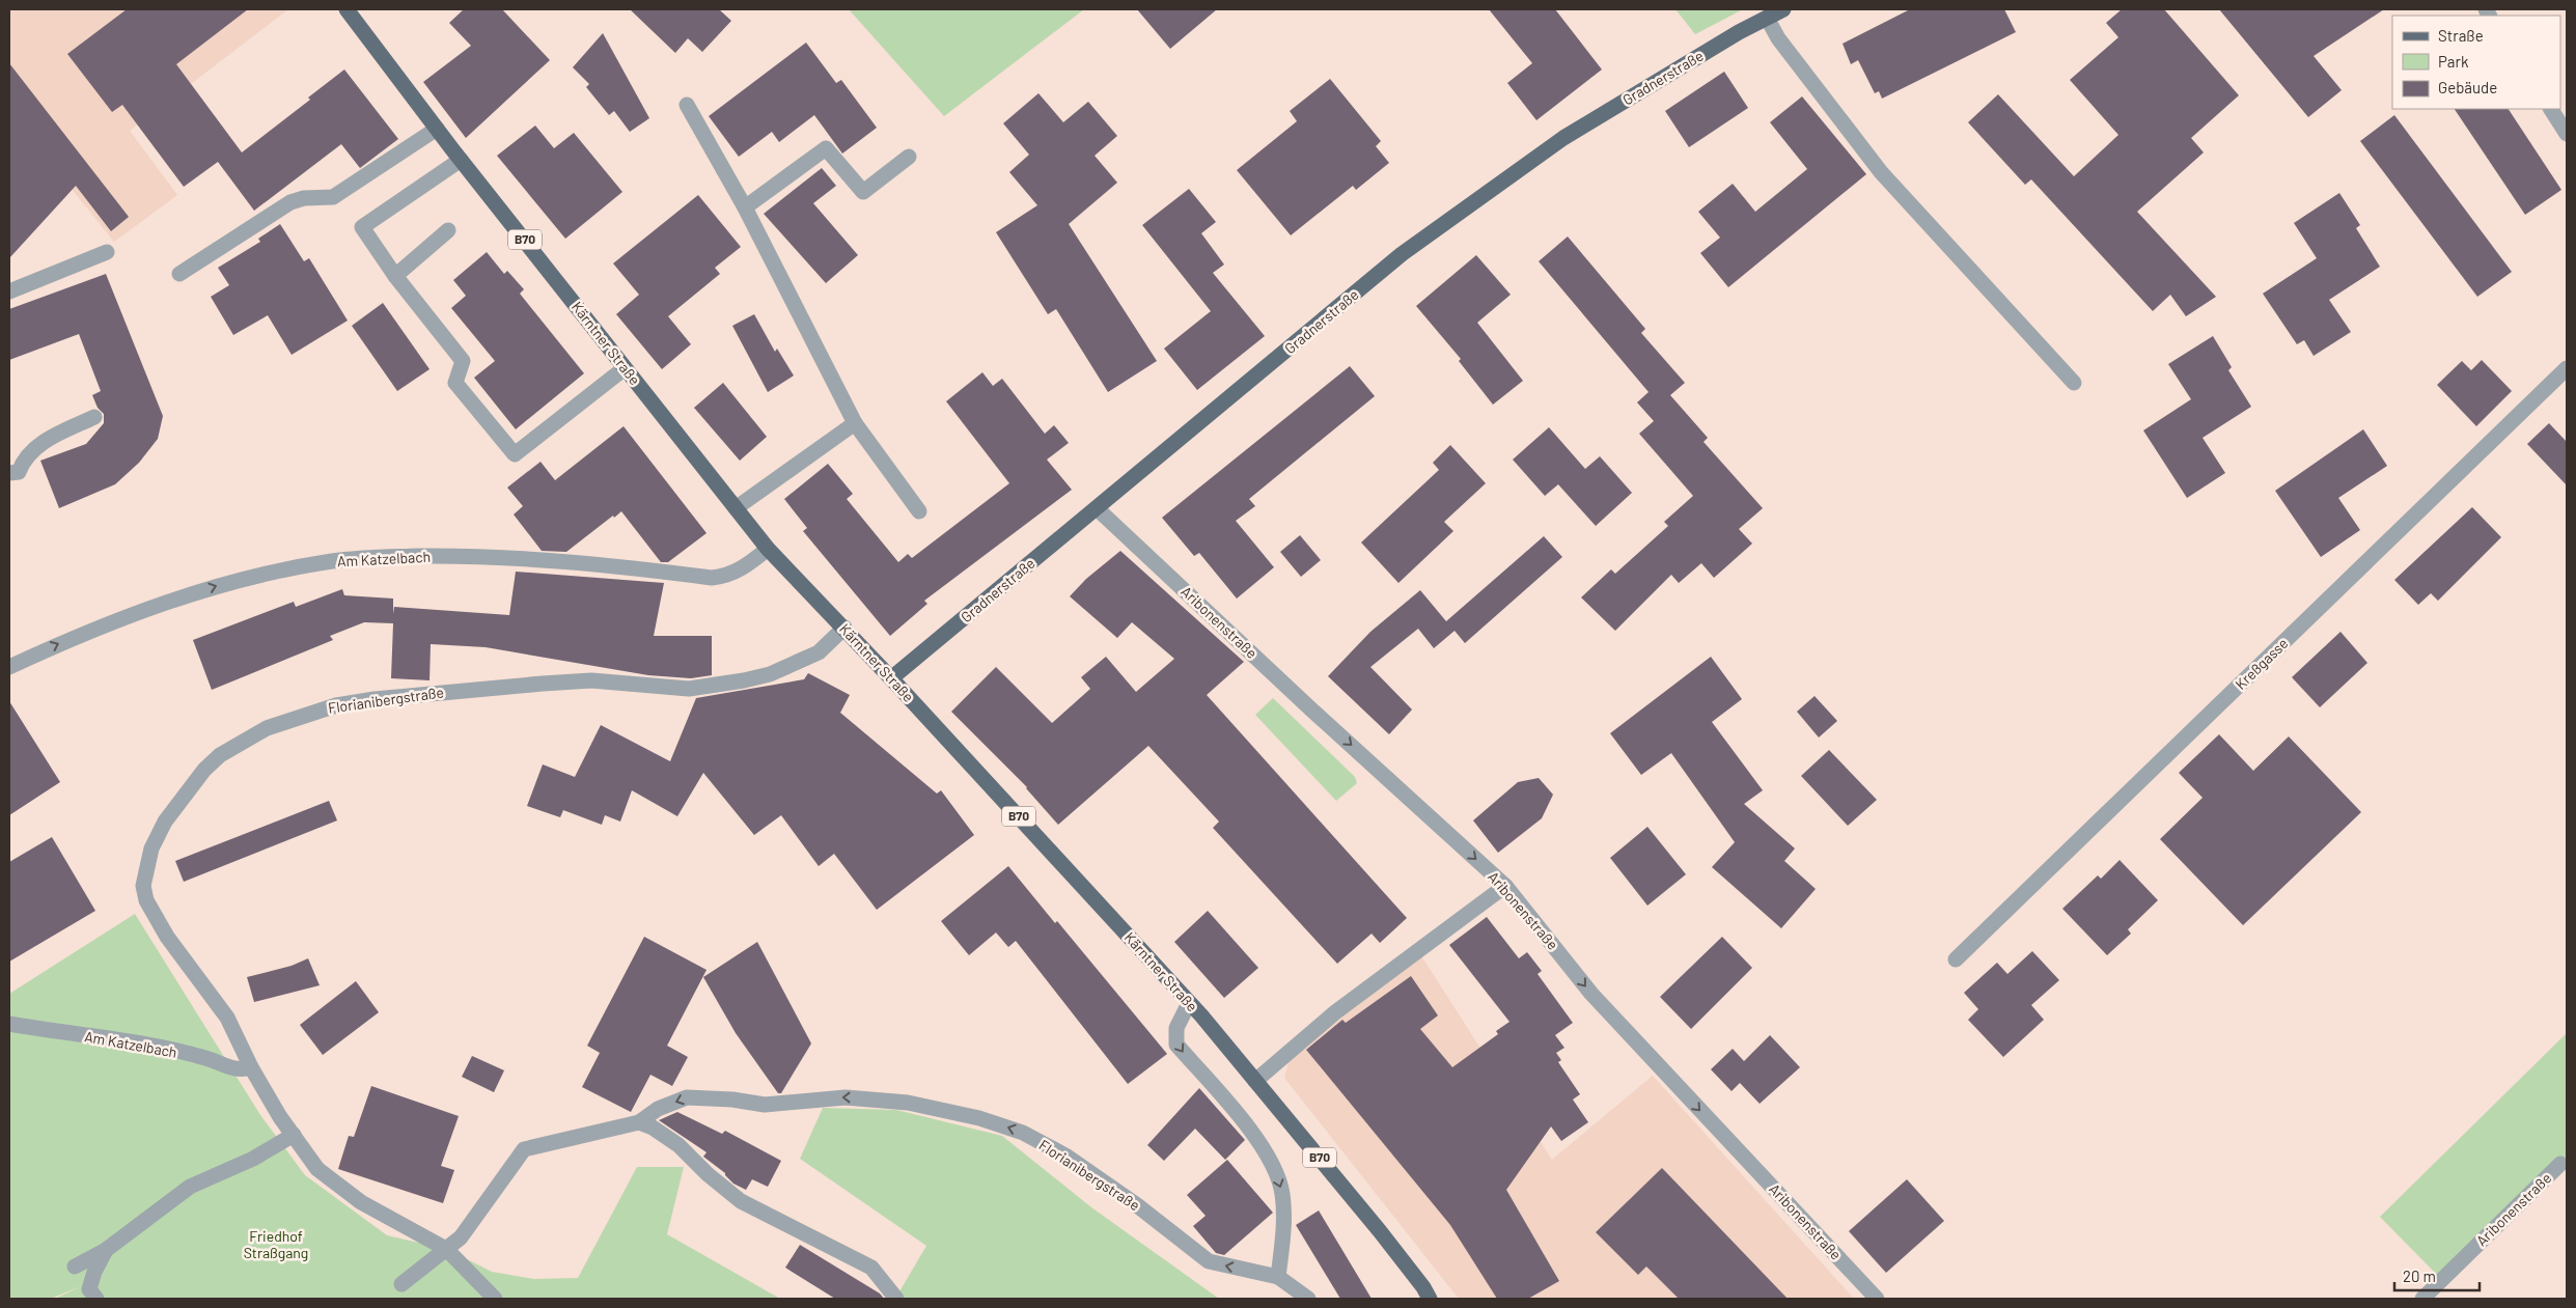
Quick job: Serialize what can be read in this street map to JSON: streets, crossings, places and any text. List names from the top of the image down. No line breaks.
{"streets":{"main road":["Gradnerstraße","B70","Kärntner Straße"],"street":["Am Katzelbach","Aribonenstraße","Kreßgasse","Florianibergstraße"]},"crossings":[["Gradnerstraße","Kärntner Straße"],["Gradnerstraße","Aribonenstraße"],["Kärntner Straße","Am Katzelbach"],["Kärntner Straße","Florianibergstraße"],["Am Katzelbach","Florianibergstraße"]],"one_way":["Am Katzelbach","Aribonenstraße"],"parks":["Friedhof Straßgang"],"legend":["Straße","Park","Gebäude"],"scale_bar":"20 m"}
